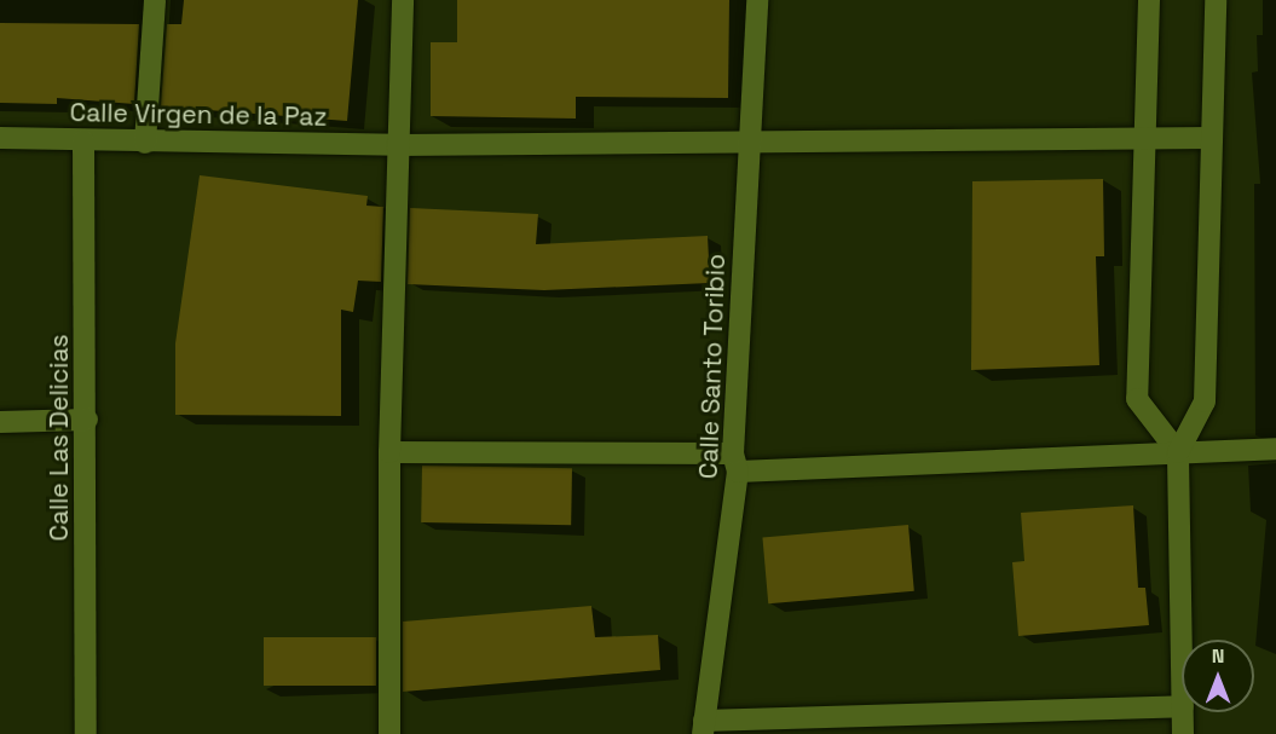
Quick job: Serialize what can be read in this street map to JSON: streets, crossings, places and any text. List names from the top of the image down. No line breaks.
{"streets":{"street":["Calle Virgen de la Paz","Calle Santo Toribio","Calle Las Delicias"]},"crossings":[["Calle Virgen de la Paz","Calle Santo Toribio"],["Calle Virgen de la Paz","Calle Las Delicias"]],"north":"top"}
